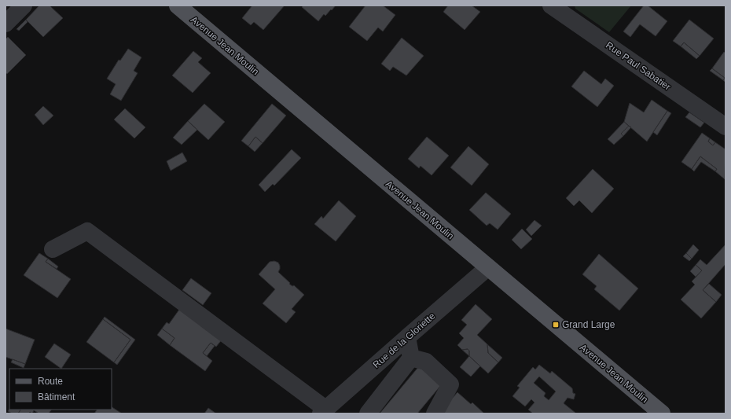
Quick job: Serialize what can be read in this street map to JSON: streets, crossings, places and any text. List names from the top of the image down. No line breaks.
{"streets":{"main road":["Avenue Jean Moulin"],"street":["Rue Paul Sabatier","Rue de la Gloriette"]},"crossings":[["Avenue Jean Moulin","Rue de la Gloriette"]],"places":{"transit":["Grand Large"]},"legend":["Route","Bâtiment"]}
